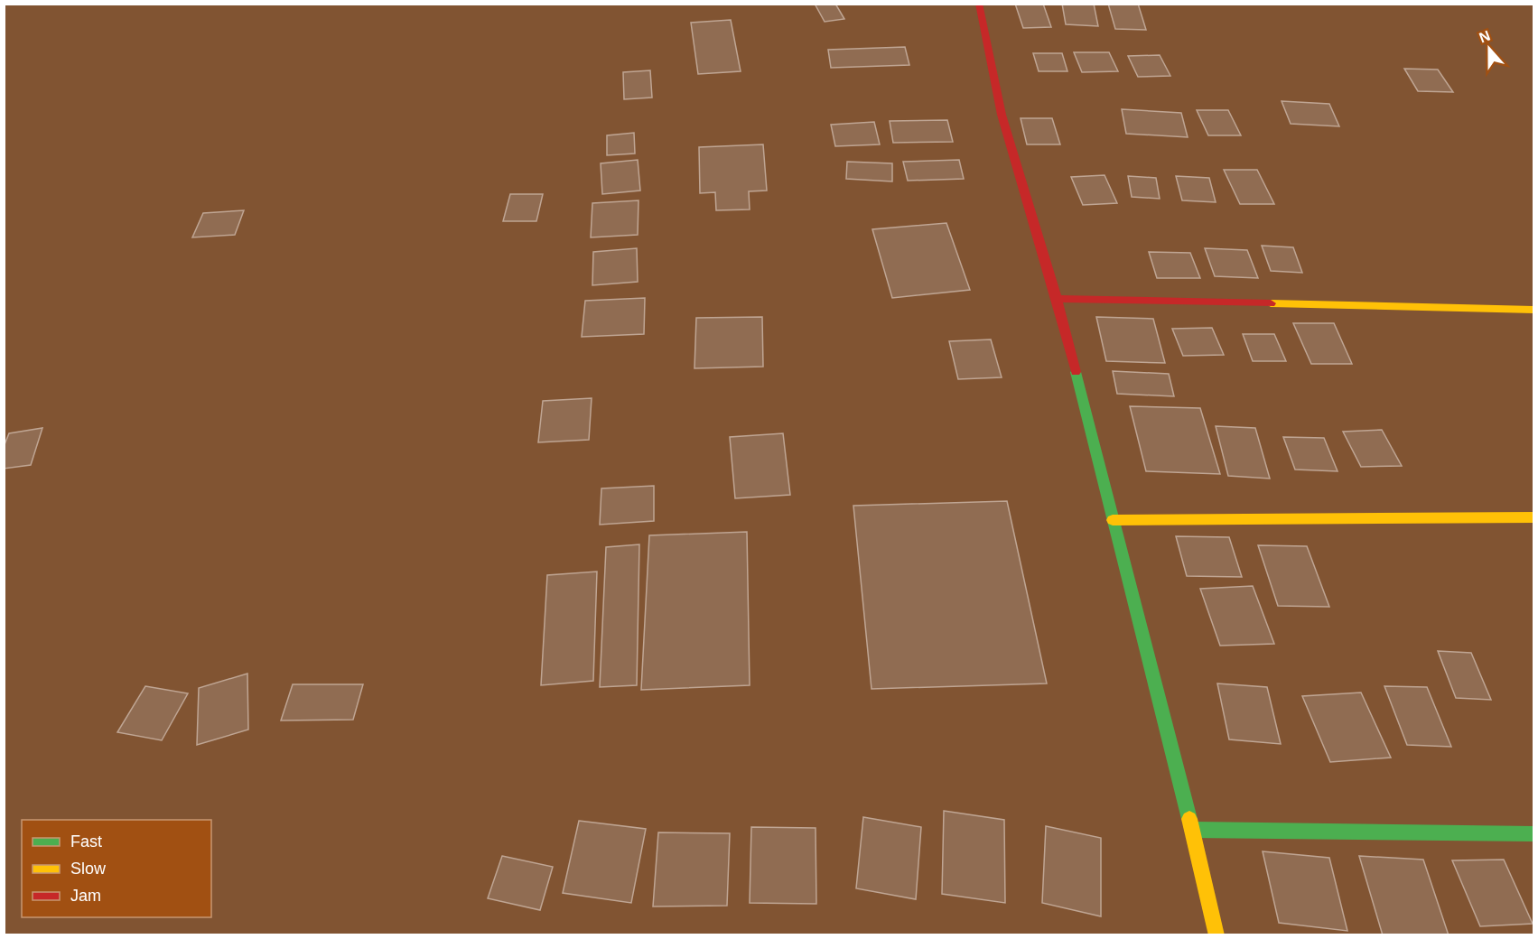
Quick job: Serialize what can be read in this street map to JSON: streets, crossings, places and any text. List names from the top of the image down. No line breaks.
{"legend":["Fast","Slow","Jam"],"north":"top"}
